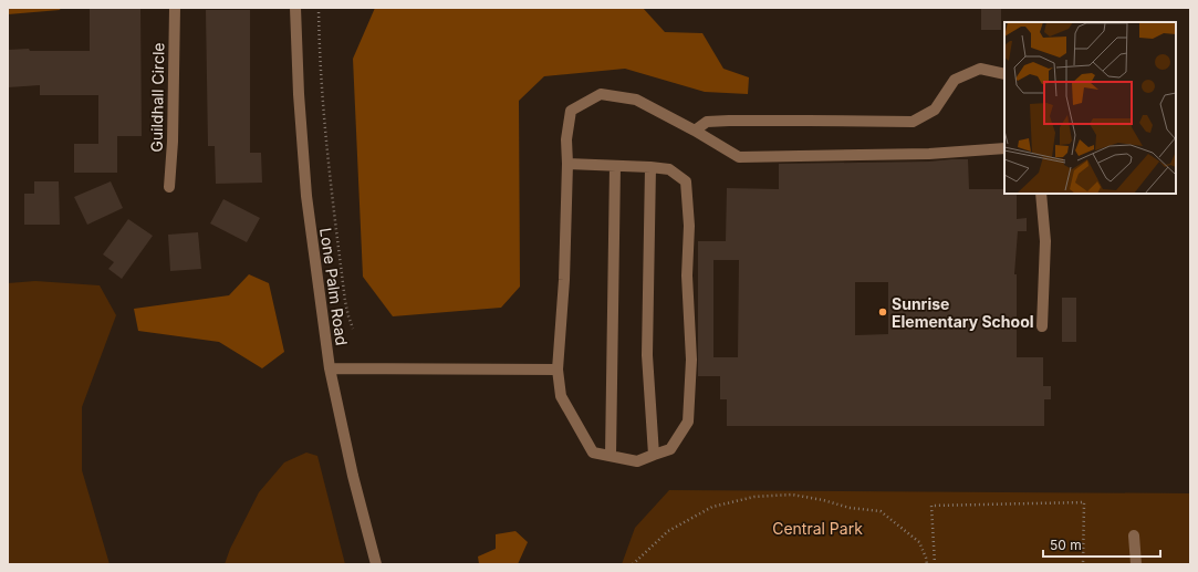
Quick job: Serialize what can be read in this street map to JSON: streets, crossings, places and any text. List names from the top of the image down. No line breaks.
{"streets":{"street":["Guildhall Circle","Lone Palm Road"]},"parks":["Central Park"],"places":["Sunrise Elementary School"],"scale_bar":"50 m"}
